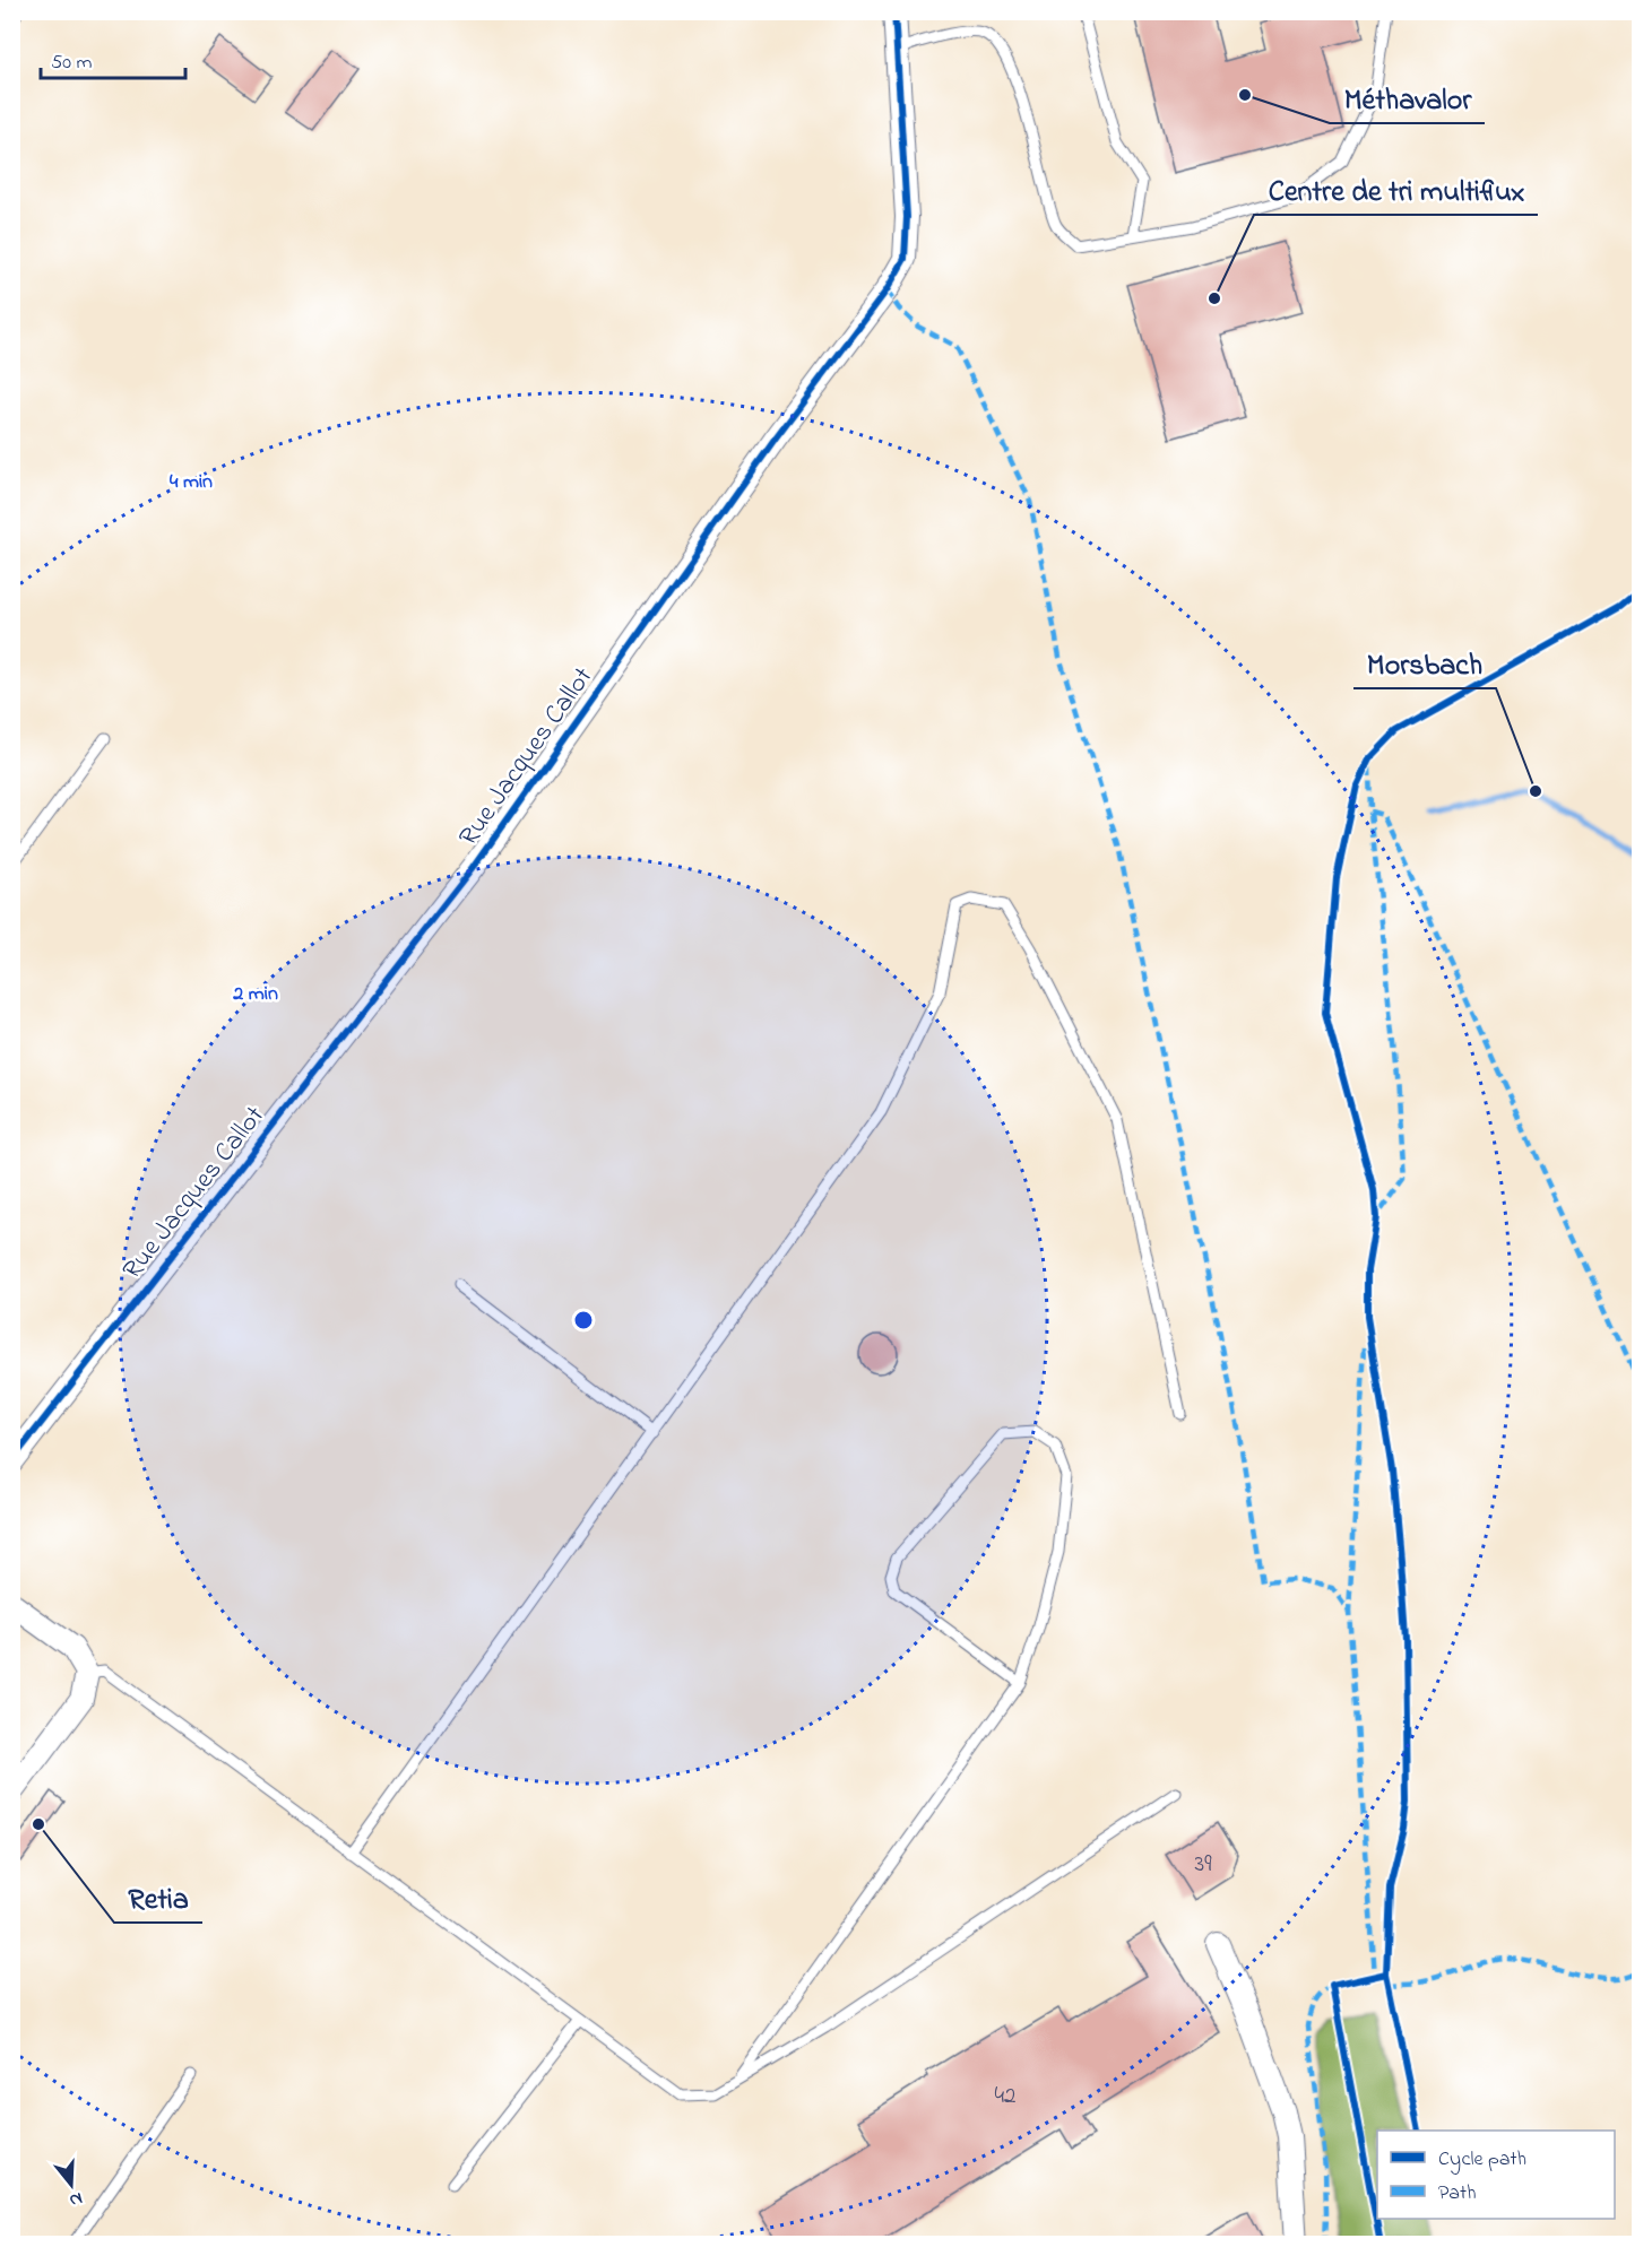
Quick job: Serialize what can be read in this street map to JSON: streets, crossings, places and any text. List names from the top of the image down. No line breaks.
{"streets":{"street":["Rue Jacques Callot"]},"places":["Méthavalor","Centre de tri multiflux","Morsbach","Retia"],"house_numbers":["39","42"],"legend":["Cycle path","Path"],"scale_bar":"50 m","north":"bottom","rings":["4 min","2 min"]}
